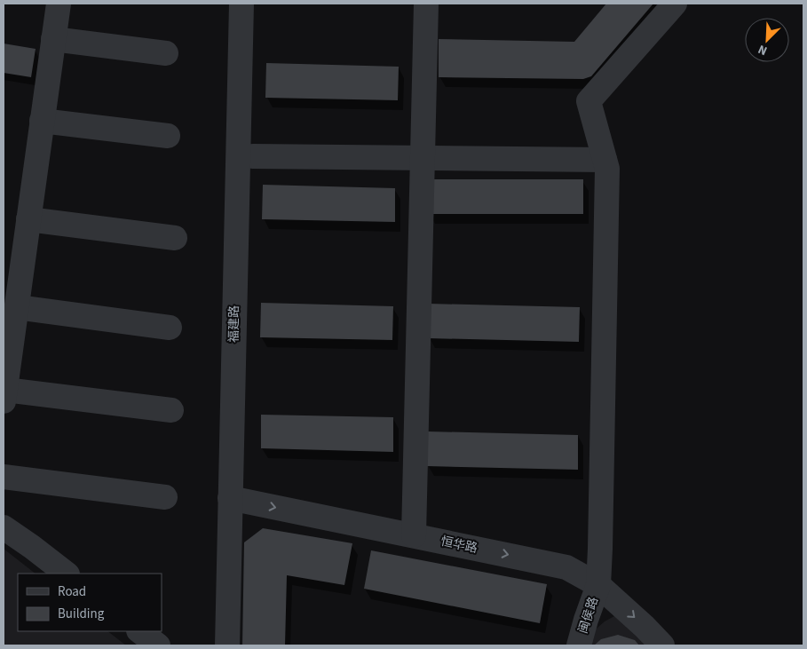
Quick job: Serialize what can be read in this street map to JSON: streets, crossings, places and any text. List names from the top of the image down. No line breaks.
{"streets":{"street":["福建路","恒华路","闽侯路"]},"crossings":[["福建路","恒华路"],["恒华路","闽侯路"]],"one_way":["恒华路"],"legend":["Road","Building"],"north":"bottom left"}
